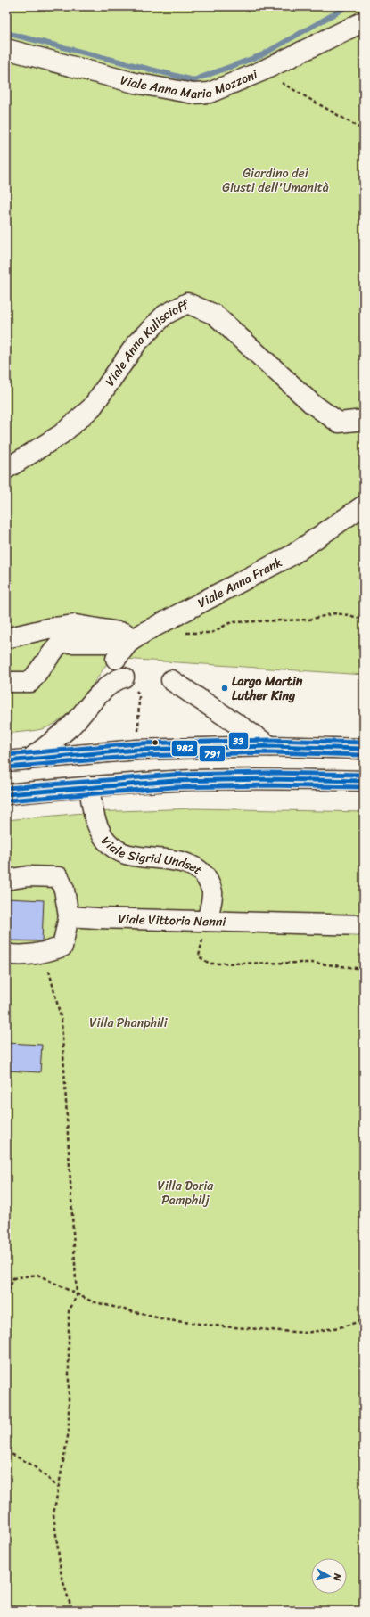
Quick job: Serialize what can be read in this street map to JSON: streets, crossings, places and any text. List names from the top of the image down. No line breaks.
{"streets":{"street":["Viale Anna Maria Mozzoni","Viale Anna Kuliscioff","Viale Anna Frank","Viale Sigrid Undset","Viale Vittoria Nenni"]},"crossings":[["Viale Sigrid Undset","Viale Vittoria Nenni"]],"parks":["Giardino dei Giusti dell'Umanità","Villa Phanphili","Villa Doria Pamphilj"],"places":["Largo Martin Luther King"],"lines":["transit line 33","transit line 982","transit line 791"],"north":"right"}
